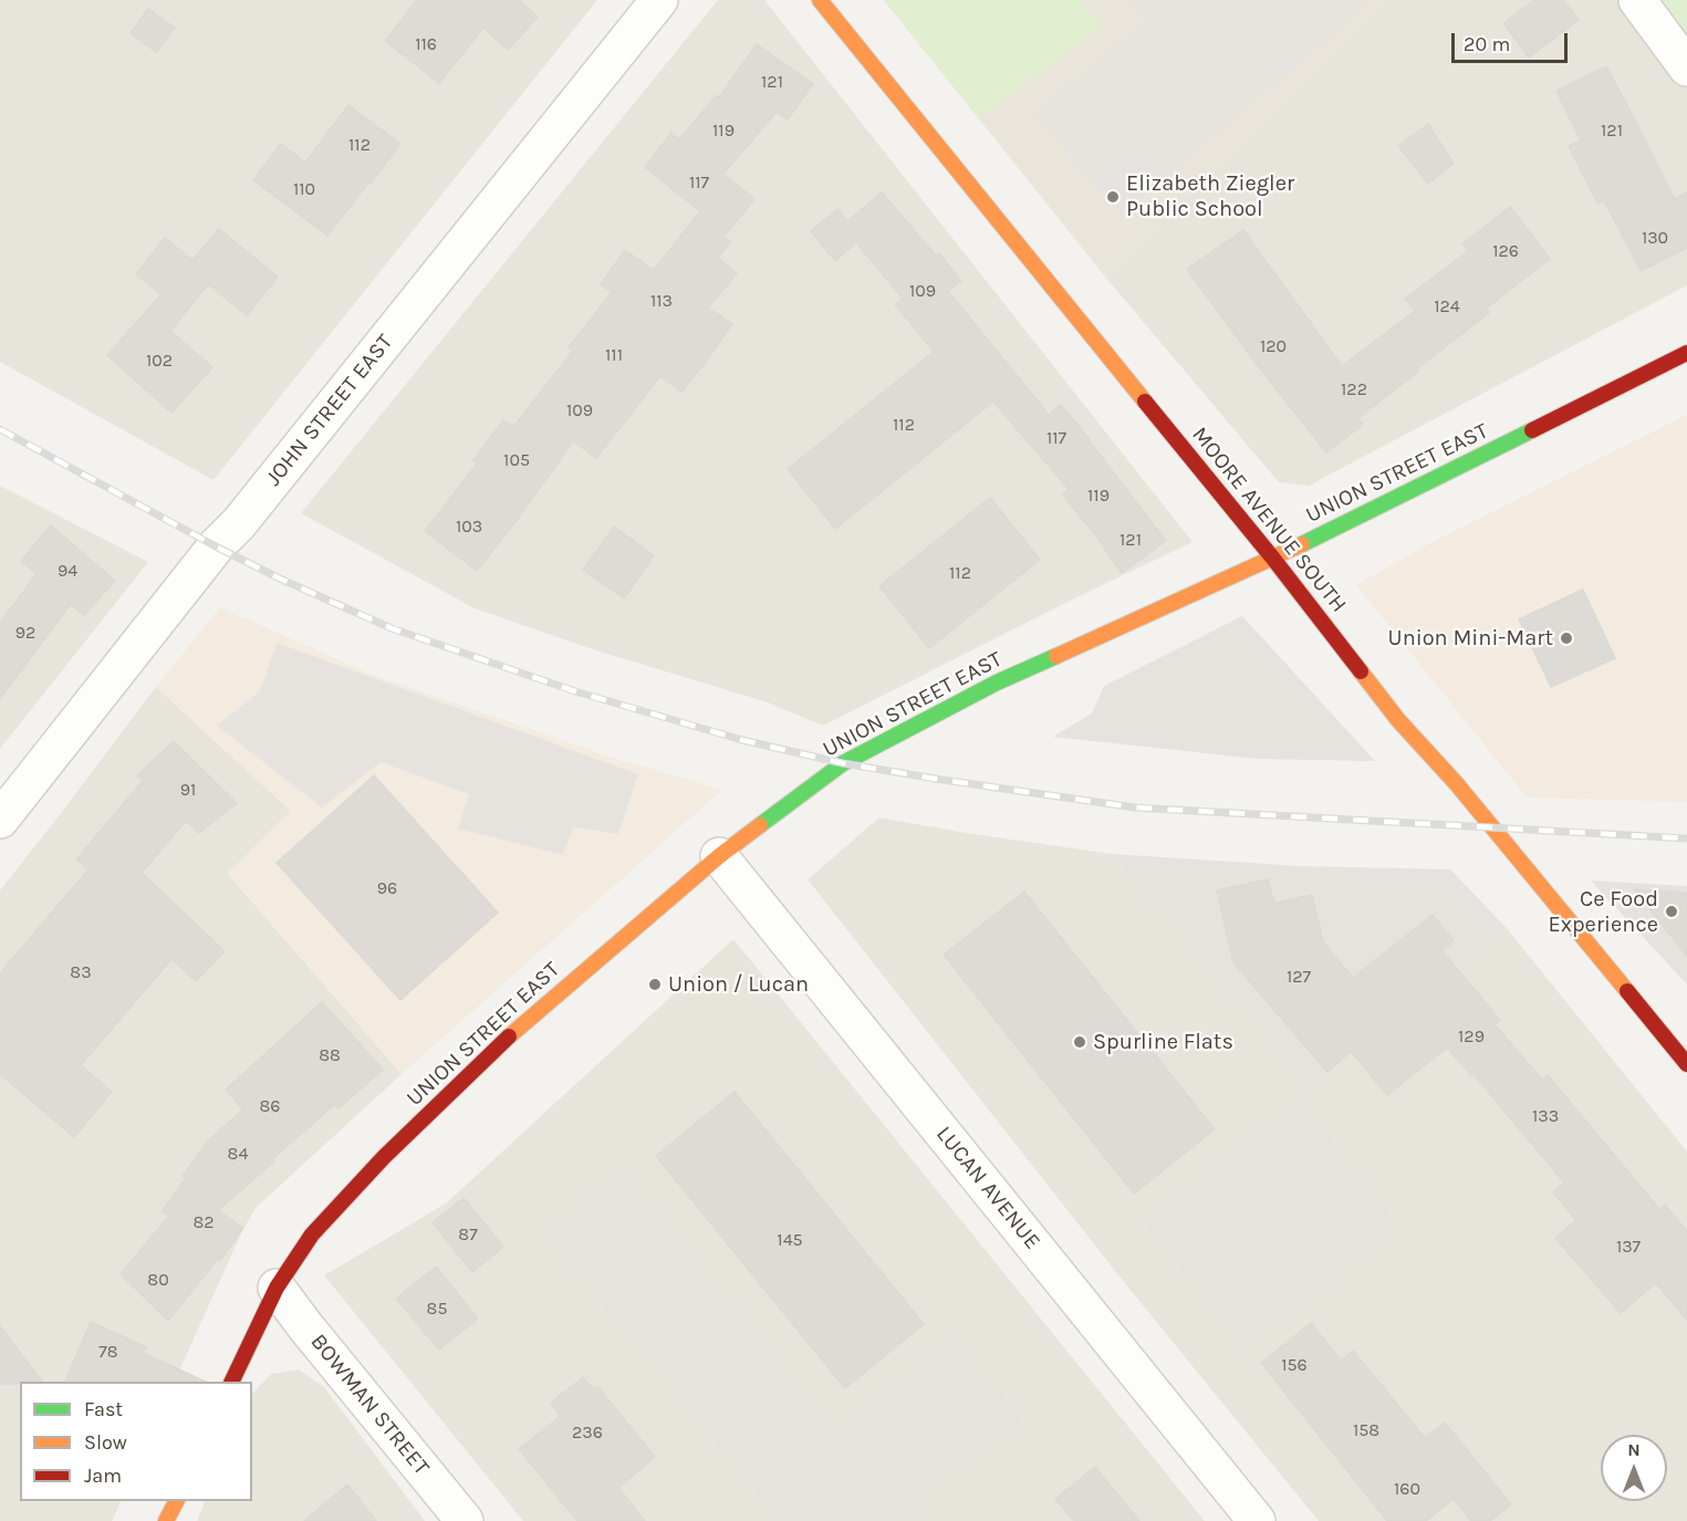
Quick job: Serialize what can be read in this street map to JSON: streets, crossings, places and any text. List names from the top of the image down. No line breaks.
{"streets":{"street":["JOHN STREET EAST","UNION STREET EAST","MOORE AVENUE SOUTH","LUCAN AVENUE","BOWMAN STREET"]},"crossings":[["UNION STREET EAST","MOORE AVENUE SOUTH"],["UNION STREET EAST","LUCAN AVENUE"],["UNION STREET EAST","BOWMAN STREET"]],"places":["Elizabeth Ziegler Public School","Union Mini-Mart","Ce Food Experience","Union / Lucan","Spurline Flats"],"house_numbers":["116","121","119","121","112","117","110","130","126","109","113","124","120","111","102","122","109","112","117","105","119","103","121","94","112","92","91","96","83","127","129","88","86","133","84","82","87","145","137","80","85","78","156","158","236","160"],"legend":["Fast","Slow","Jam"],"scale_bar":"20 m","north":"top"}
